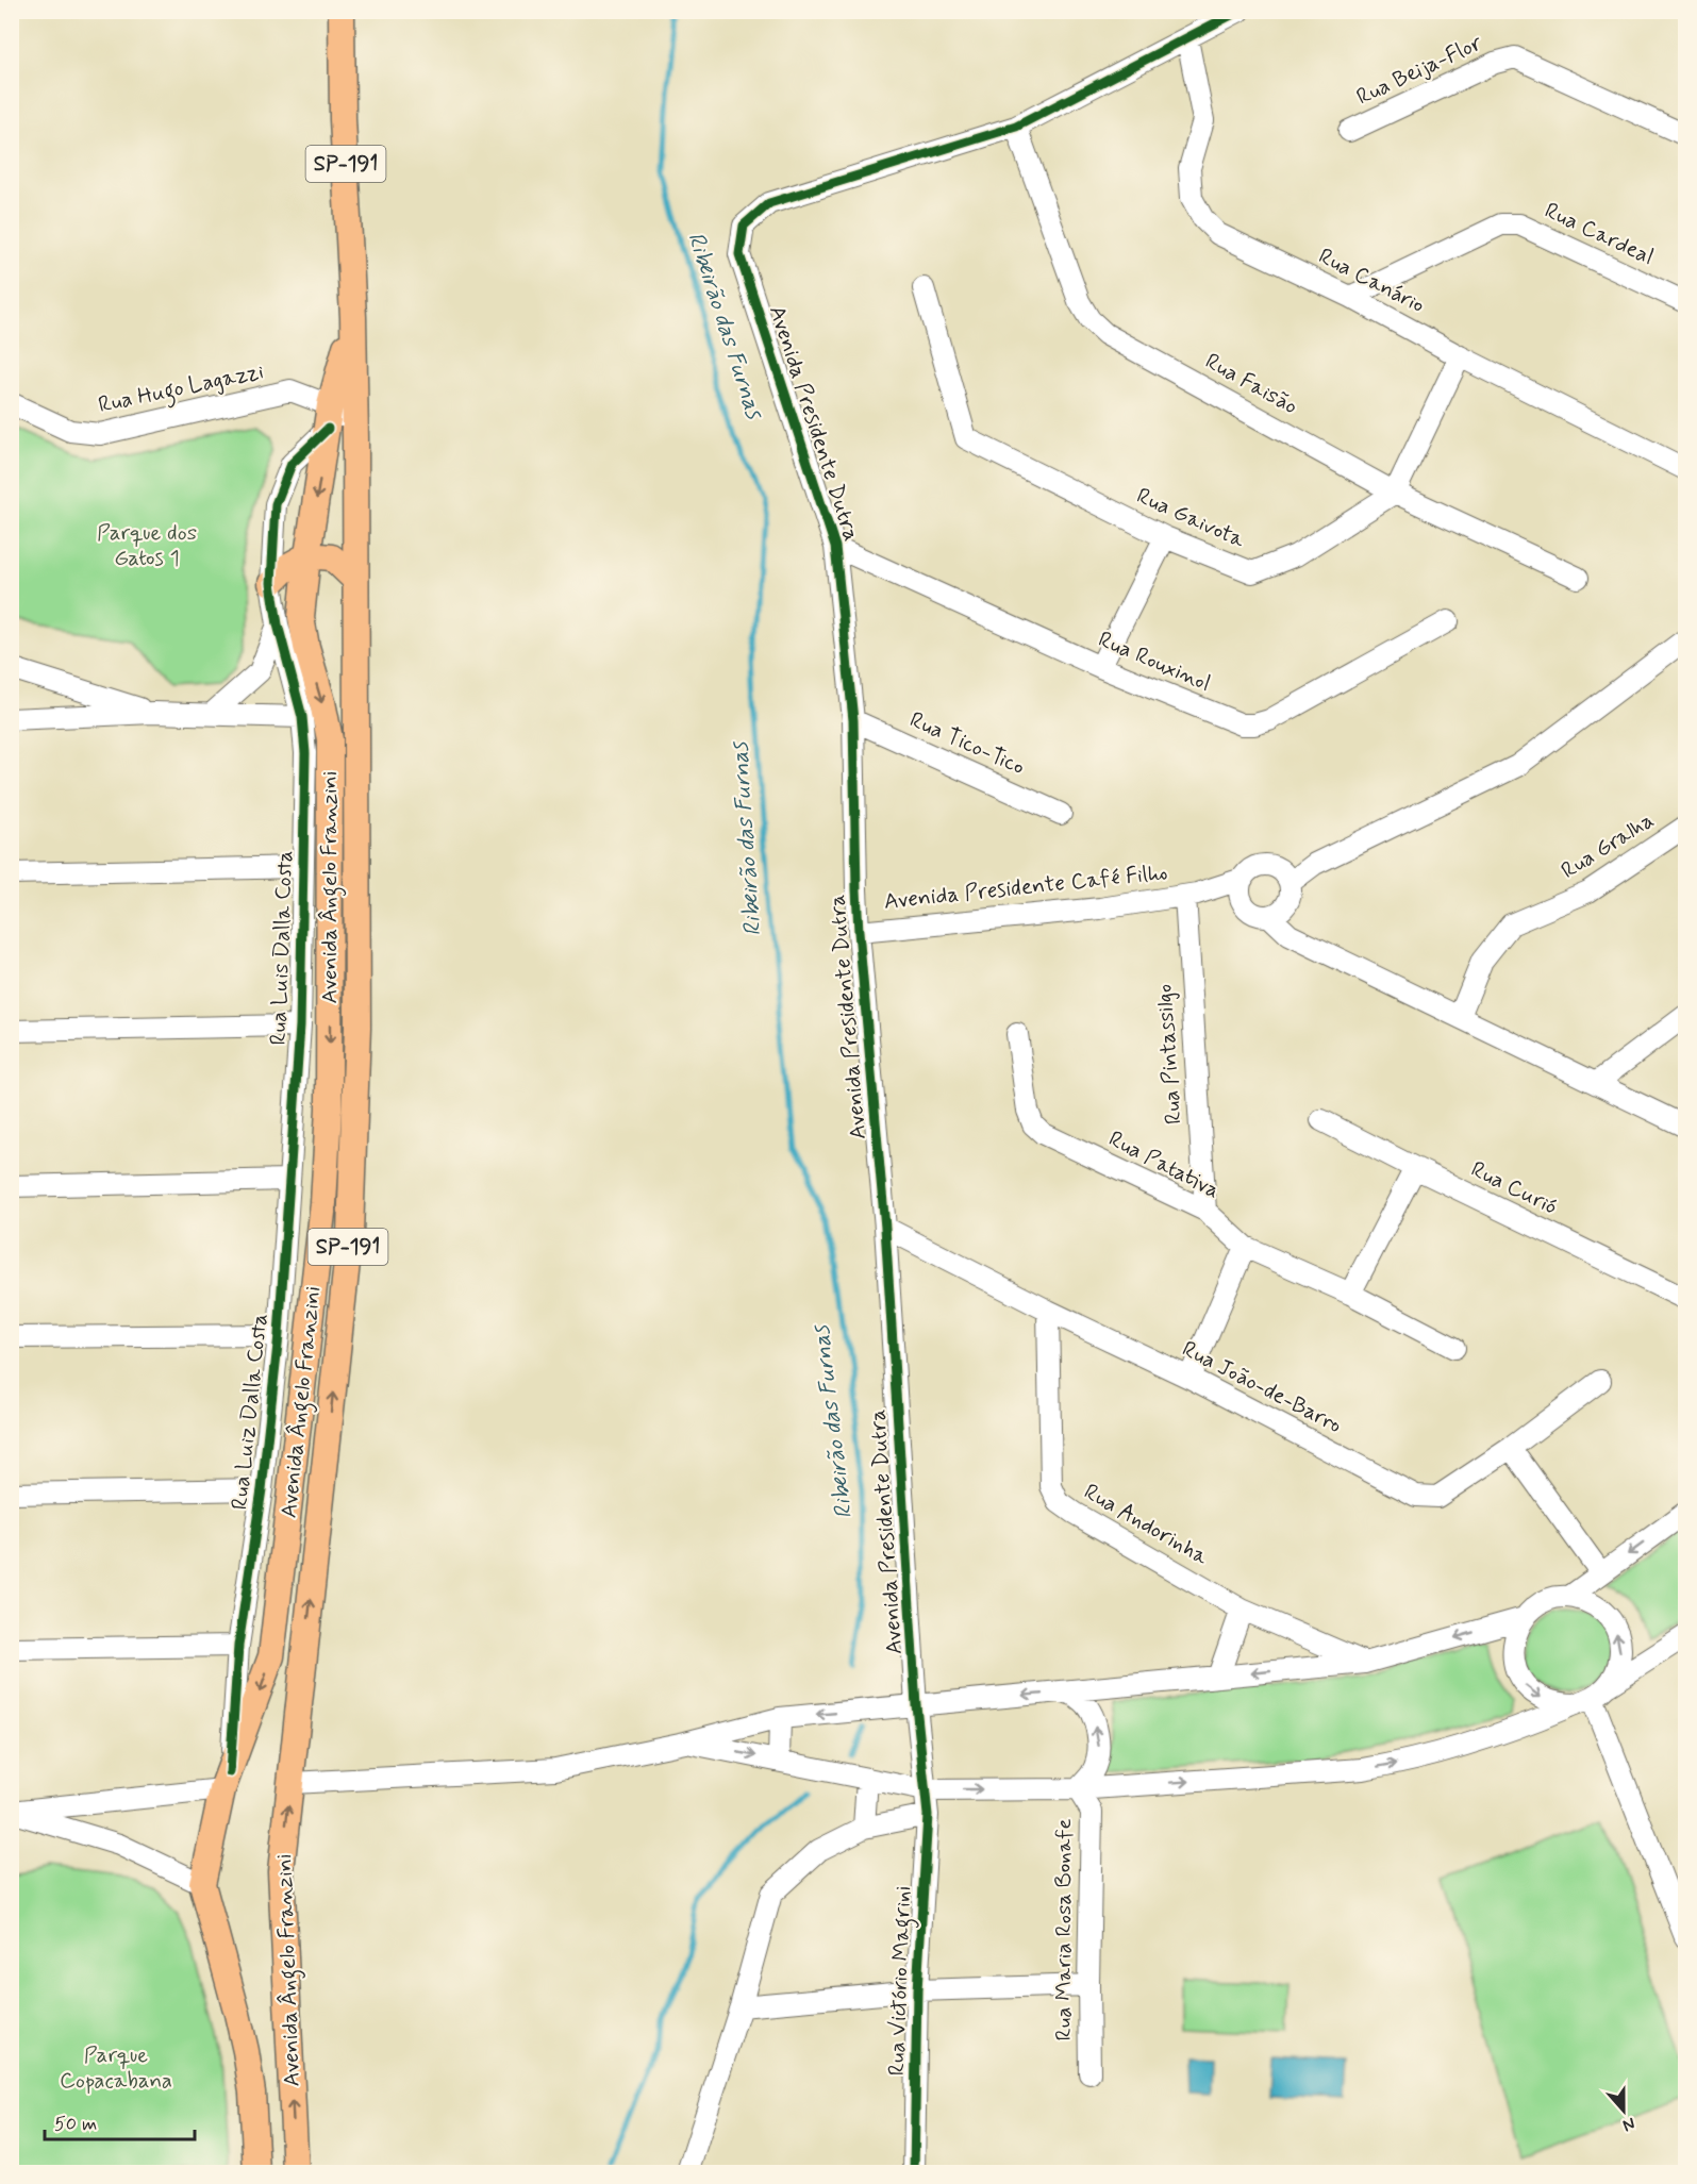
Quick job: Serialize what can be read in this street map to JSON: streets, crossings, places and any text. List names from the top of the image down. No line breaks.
{"streets":{"main road":["SP-191","Avenida Ângelo Franzini"],"street":["Rua Beija-Flor","Rua Cardeal","Rua Canário","Rua Faisão","Rua Hugo Lagazzi","Avenida Presidente Dutra","Rua Gaivota","Rua Rouxinol","Rua Tico-Tico","Rua Gralha","Avenida Presidente Café Filho","Rua Luis Dalla Costa","Rua Pintassilgo","Rua Patativa","Rua Curió","Rua João-de-Barro","Rua Luiz Dalla Costa","Rua Andorinha","Rua Maria Rosa Bonafe","Rua Victório Magrini"]},"crossings":[["Rua Cardeal","Rua Canário"],["Rua Faisão","Avenida Presidente Dutra"],["Rua Faisão","Rua Gaivota"],["Rua Hugo Lagazzi","Avenida Ângelo Franzini"],["Rua Hugo Lagazzi","Rua Luis Dalla Costa"],["Avenida Presidente Dutra","Rua Rouxinol"],["Avenida Presidente Dutra","Rua Tico-Tico"],["Avenida Presidente Dutra","Avenida Presidente Café Filho"],["Avenida Presidente Dutra","Rua João-de-Barro"],["Avenida Presidente Dutra","Rua Victório Magrini"],["Avenida Ângelo Franzini","Rua Luis Dalla Costa"],["Avenida Ângelo Franzini","Rua Luiz Dalla Costa"],["Avenida Presidente Café Filho","Rua Pintassilgo"],["Rua Luis Dalla Costa","Rua Luiz Dalla Costa"],["Rua Pintassilgo","Rua Patativa"],["Rua João-de-Barro","Rua Andorinha"]],"water":["Ribeirão das Furnas"],"parks":["Parque dos Gatos 1","Parque Copacabana"],"scale_bar":"50 m","north":"bottom"}
